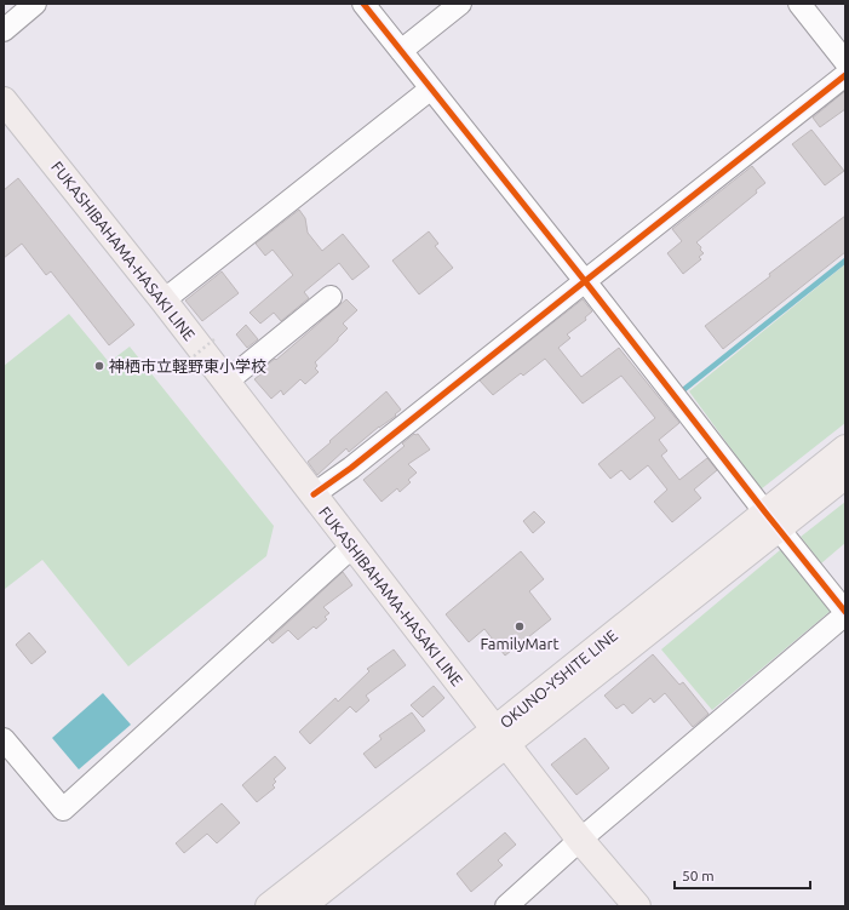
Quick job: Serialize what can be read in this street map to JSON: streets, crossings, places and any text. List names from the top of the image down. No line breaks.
{"streets":{"main road":["FUKASHIBAHAMA-HASAKI LINE","OKUNO-YSHITE LINE"]},"crossings":[["FUKASHIBAHAMA-HASAKI LINE","OKUNO-YSHITE LINE"]],"places":["神栖市立軽野東小学校","FamilyMart"],"scale_bar":"50 m"}
